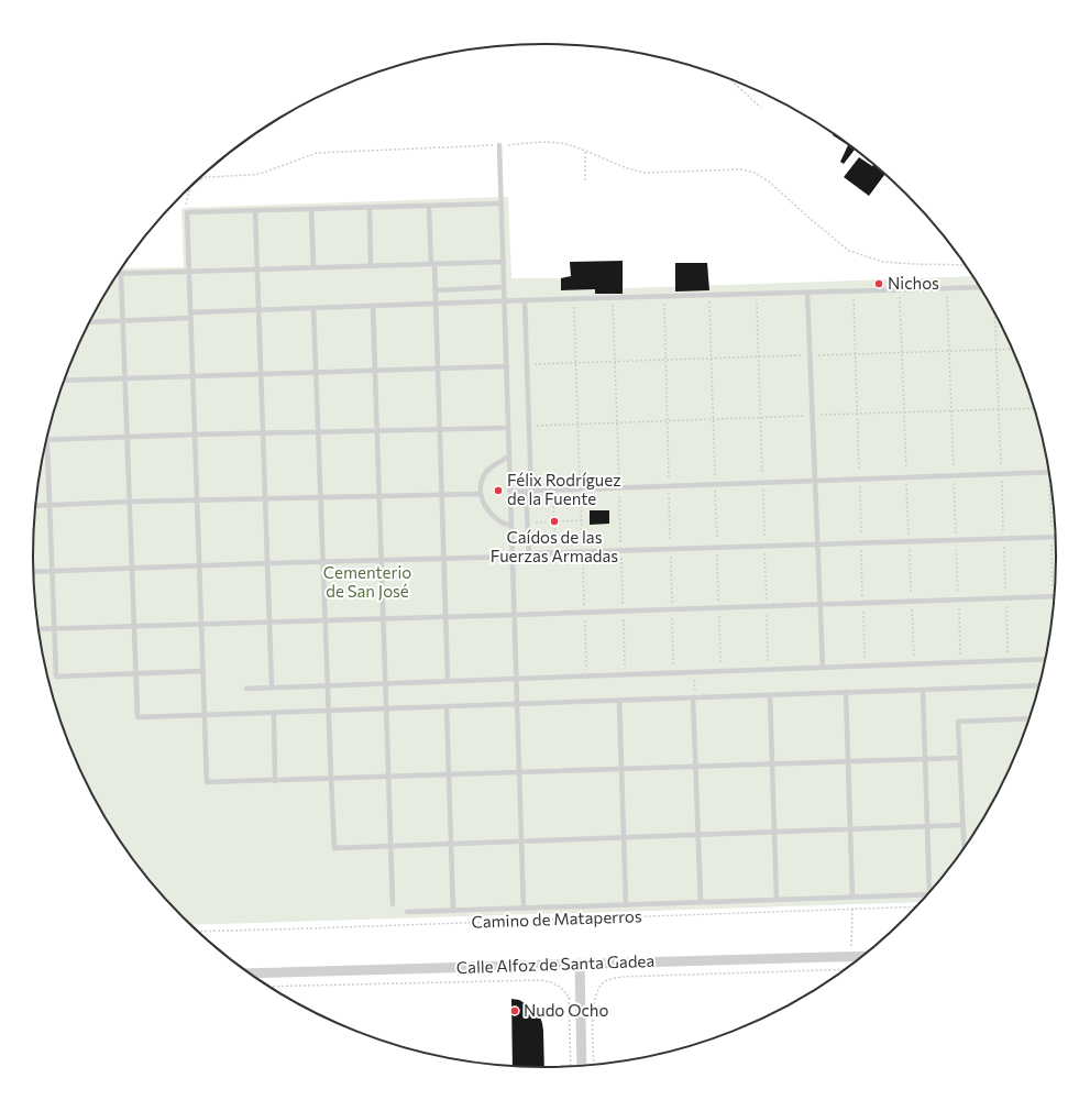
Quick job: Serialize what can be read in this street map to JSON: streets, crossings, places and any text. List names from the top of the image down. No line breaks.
{"streets":{"street":["Calle Alfoz de Santa Gadea"],"path":["Camino de Mataperros"]},"parks":["Cementerio de San José"],"places":["Nichos","Félix Rodríguez de la Fuente","Caídos de las Fuerzas Armadas","Nudo Ocho"]}
